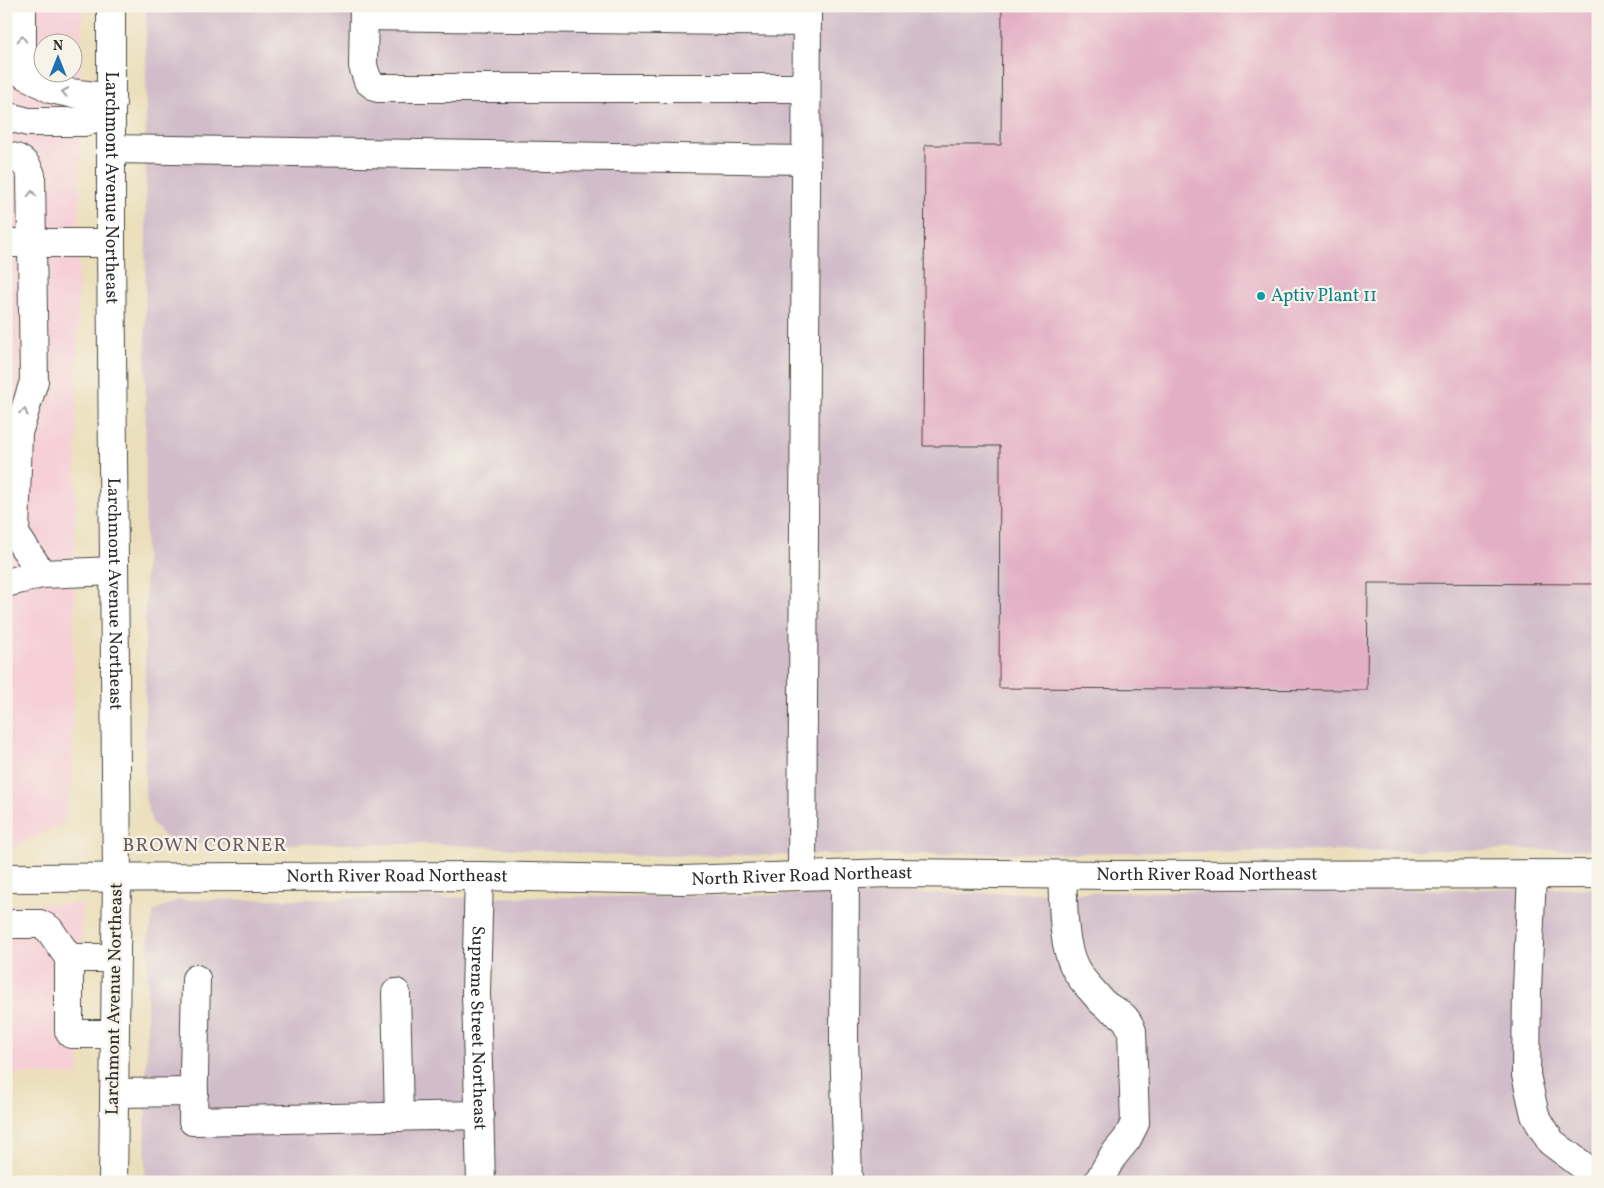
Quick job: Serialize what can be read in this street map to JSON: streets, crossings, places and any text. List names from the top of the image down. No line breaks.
{"streets":{"street":["Larchmont Avenue Northeast","North River Road Northeast","Supreme Street Northeast"]},"crossings":[["Larchmont Avenue Northeast","North River Road Northeast"],["North River Road Northeast","Supreme Street Northeast"]],"districts":["BROWN CORNER"],"places":["Aptiv Plant 11"],"north":"top"}
